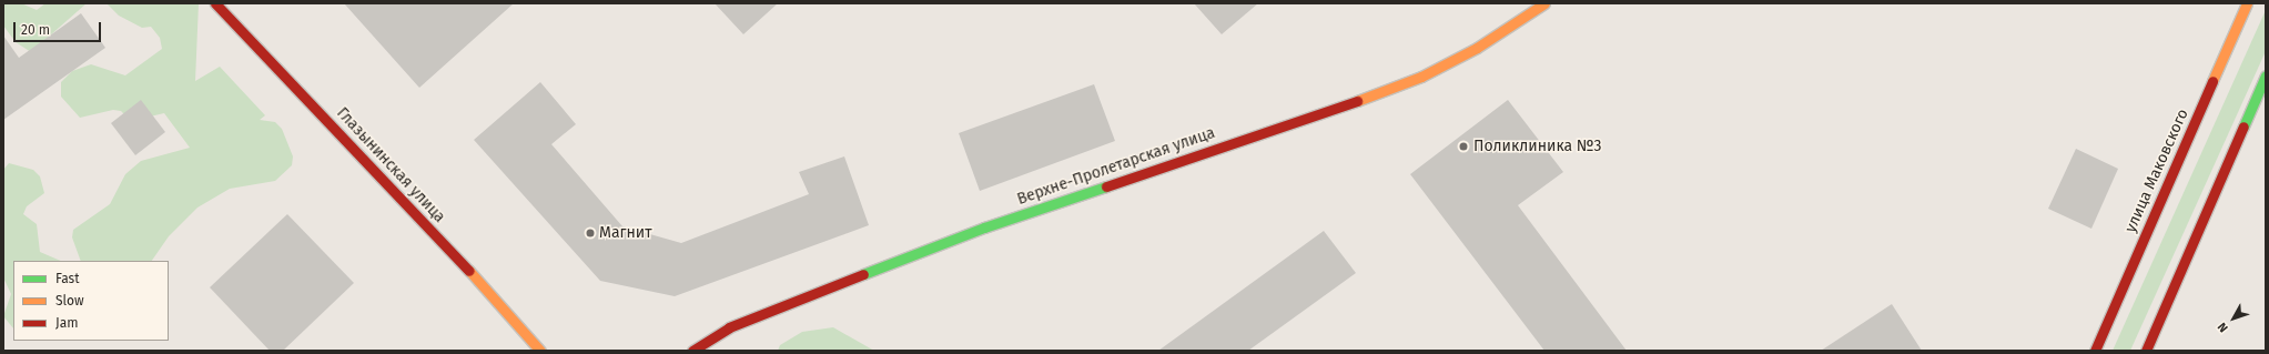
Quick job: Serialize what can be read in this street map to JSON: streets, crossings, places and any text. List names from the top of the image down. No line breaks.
{"streets":{"street":["Глазынинская улица","Верхне-Пролетарская улица","улица Маковского"]},"places":["Поликлиника №3","Магнит"],"legend":["Fast","Slow","Jam"],"scale_bar":"20 m","north":"bottom left"}
